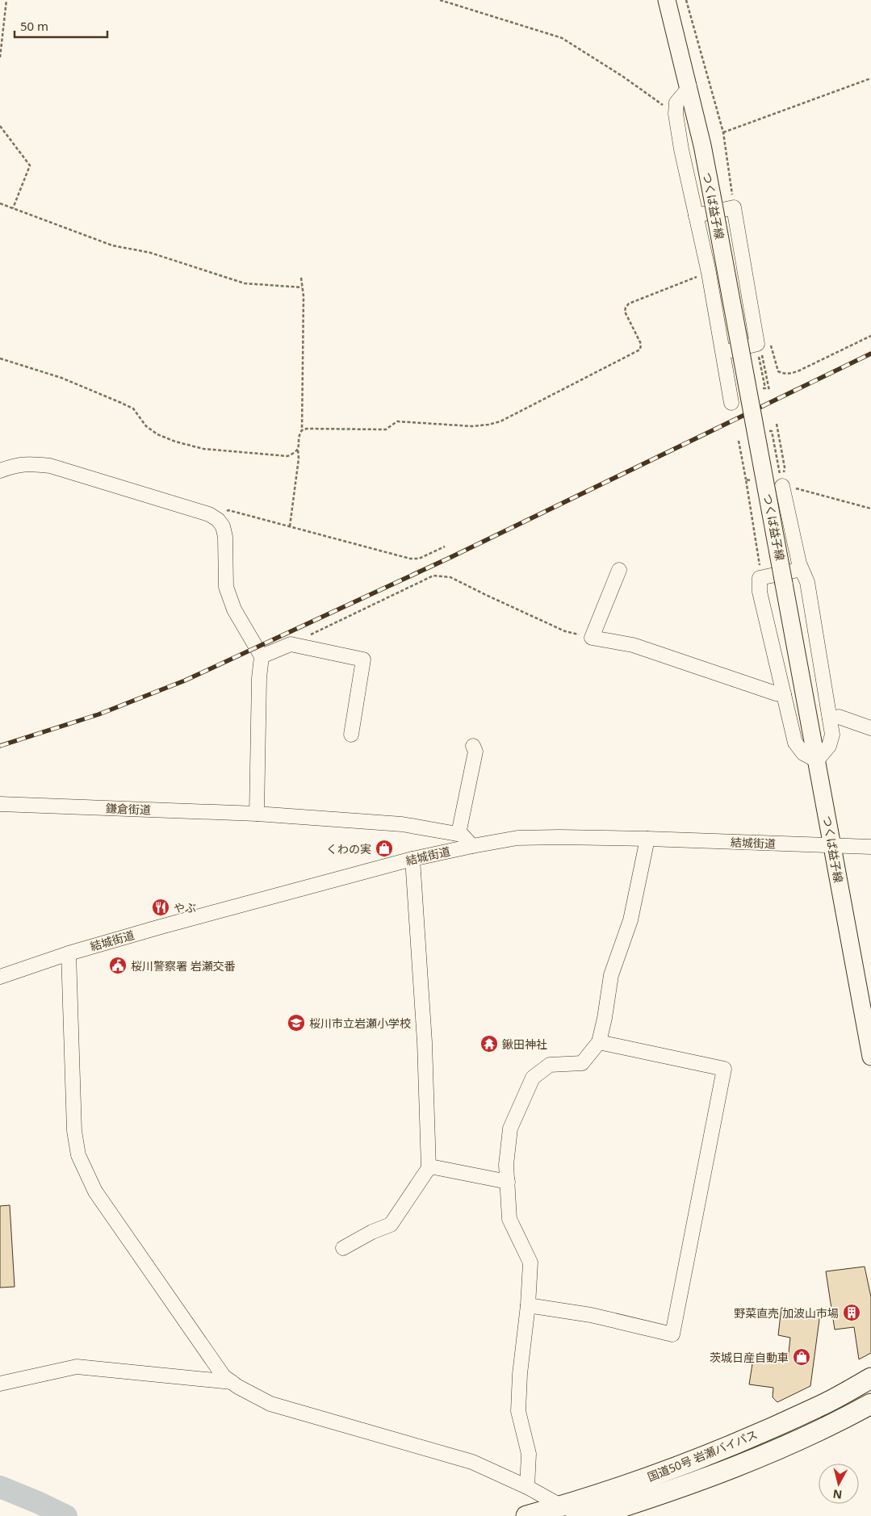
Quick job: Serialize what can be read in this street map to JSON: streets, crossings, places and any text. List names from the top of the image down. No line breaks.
{"streets":{"highway":["国道50号 岩瀬バイパス"],"main road":["つくば益子線"],"street":["鎌倉街道","結城街道"]},"crossings":[["つくば益子線","結城街道"]],"places":{"shop":["くわの実","茨城日産自動車"],"restaurant":["やぶ"],"public building":["桜川警察署 岩瀬交番"],"school or university":["桜川市立岩瀬小学校"],"temple":["鍬田神社"],"building":["野菜直売 加波山市場"]},"scale_bar":"50 m","north":"bottom"}
